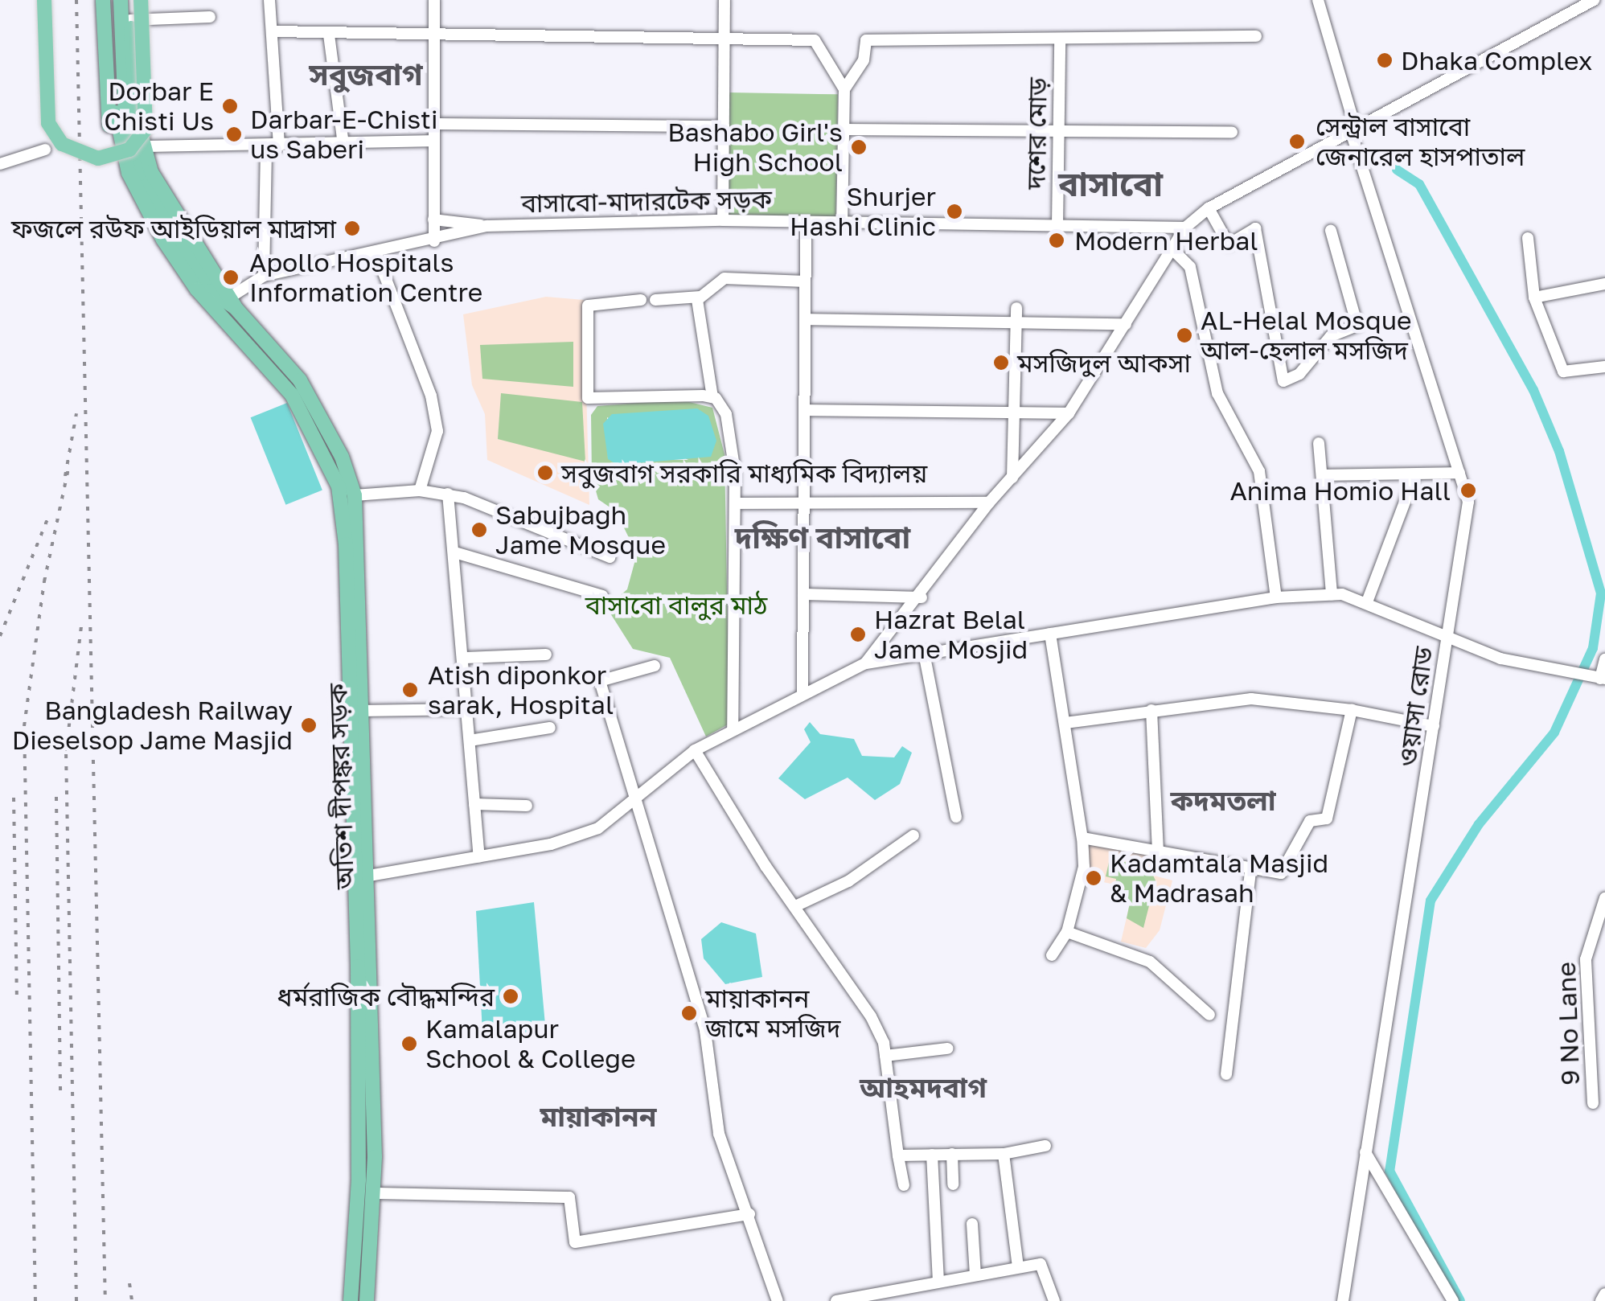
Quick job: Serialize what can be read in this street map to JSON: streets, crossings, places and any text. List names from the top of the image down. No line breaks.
{"streets":{"main road":["অতিশ দীপঙ্কর সড়ক"],"street":["দশের মোড়","বাসাবো-মাদারটেক সড়ক","ওয়াসা রোড","9 No Lane"]},"crossings":[["দশের মোড়","বাসাবো-মাদারটেক সড়ক"],["বাসাবো-মাদারটেক সড়ক","অতিশ দীপঙ্কর সড়ক"]],"districts":["সবুজবাগ","বাসাবো","দক্ষিণ বাসাবো","কদমতলা","আহমদবাগ","মায়াকানন"],"parks":["বাসাবো বালুর মাঠ"],"places":["Dhaka Complex","Dorbar E Chisti Us","Darbar-E-Chisti us Saberi","সেন্ট্রাল বাসাবো জেনারেল হাসপাতাল","Bashabo Girl's High School","Shurjer Hashi Clinic","ফজলে রউফ আইডিয়াল মাদ্রাসা","Modern Herbal","Apollo Hospitals Information Centre","AL-Helal Mosque আল-হেলাল মসজিদ","মসজিদুল আকসা","সবুজবাগ সরকারি মাধ্যমিক বিদ্যালয়","Anima Homio Hall","Sabujbagh Jame Mosque","Hazrat Belal Jame Mosjid","Atish diponkor sarak, Hospital","Bangladesh Railway Dieselsop Jame Masjid","Kadamtala Masjid & Madrasah","ধর্মরাজিক বৌদ্ধমন্দির","মায়াকানন জামে মসজিদ","Kamalapur School & College"]}
